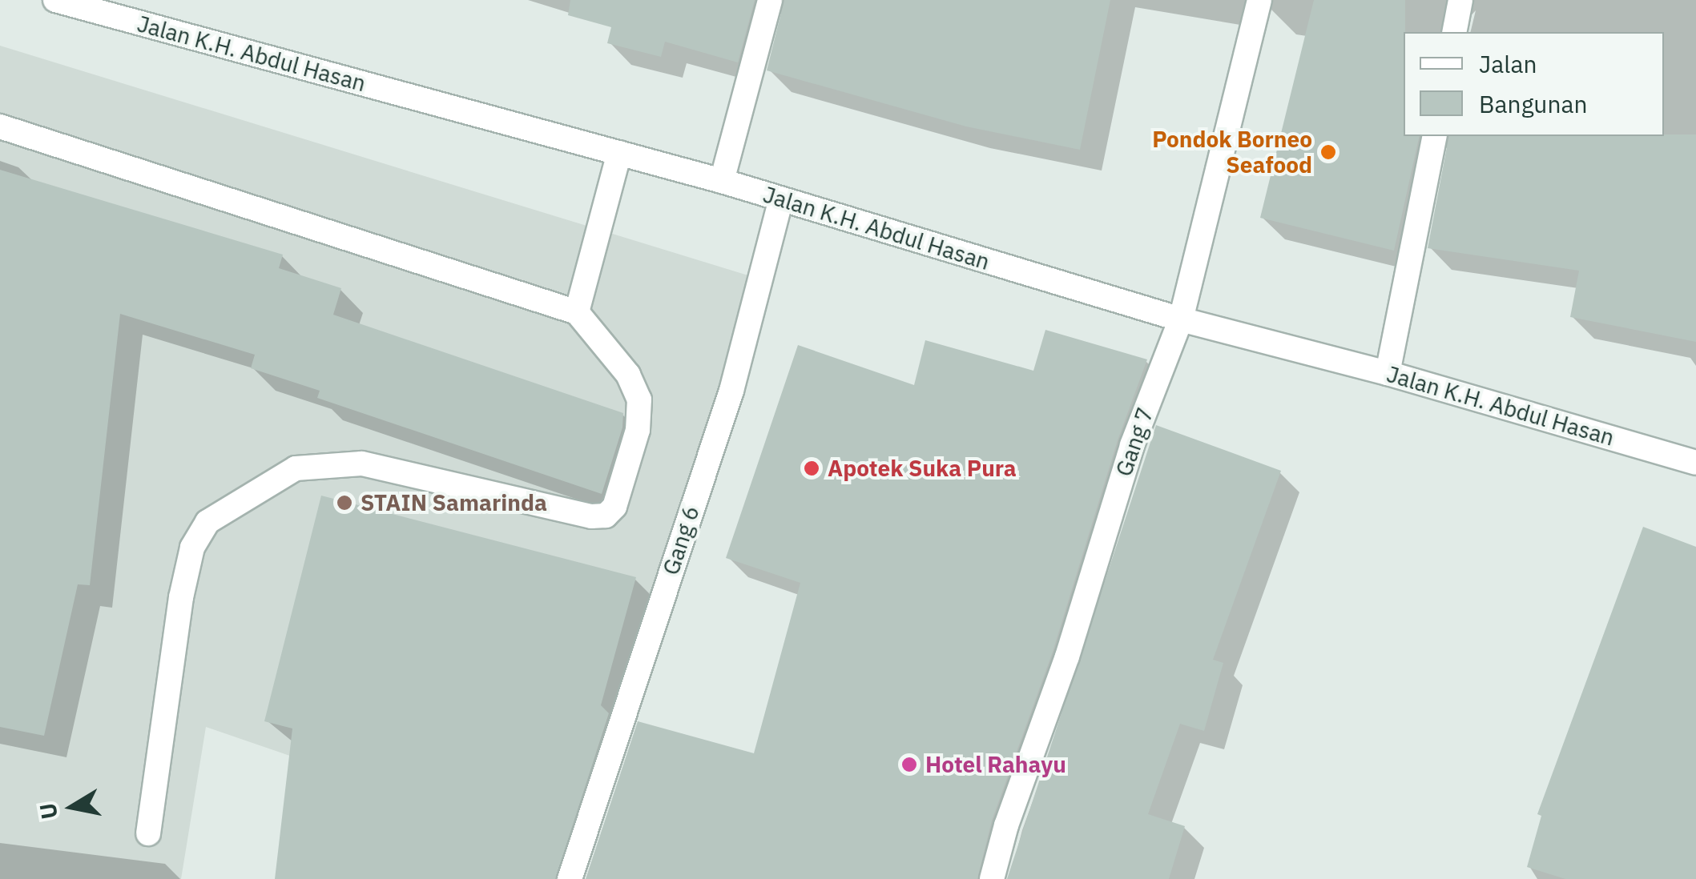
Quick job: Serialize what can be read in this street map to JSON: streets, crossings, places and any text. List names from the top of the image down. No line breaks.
{"streets":{"street":["Jalan K.H. Abdul Hasan","Gang 7","Gang 6"]},"crossings":[["Jalan K.H. Abdul Hasan","Gang 7"],["Jalan K.H. Abdul Hasan","Gang 6"]],"places":["Pondok Borneo Seafood","Apotek Suka Pura","STAIN Samarinda","Hotel Rahayu"],"legend":["Jalan","Bangunan"],"north":"left"}
